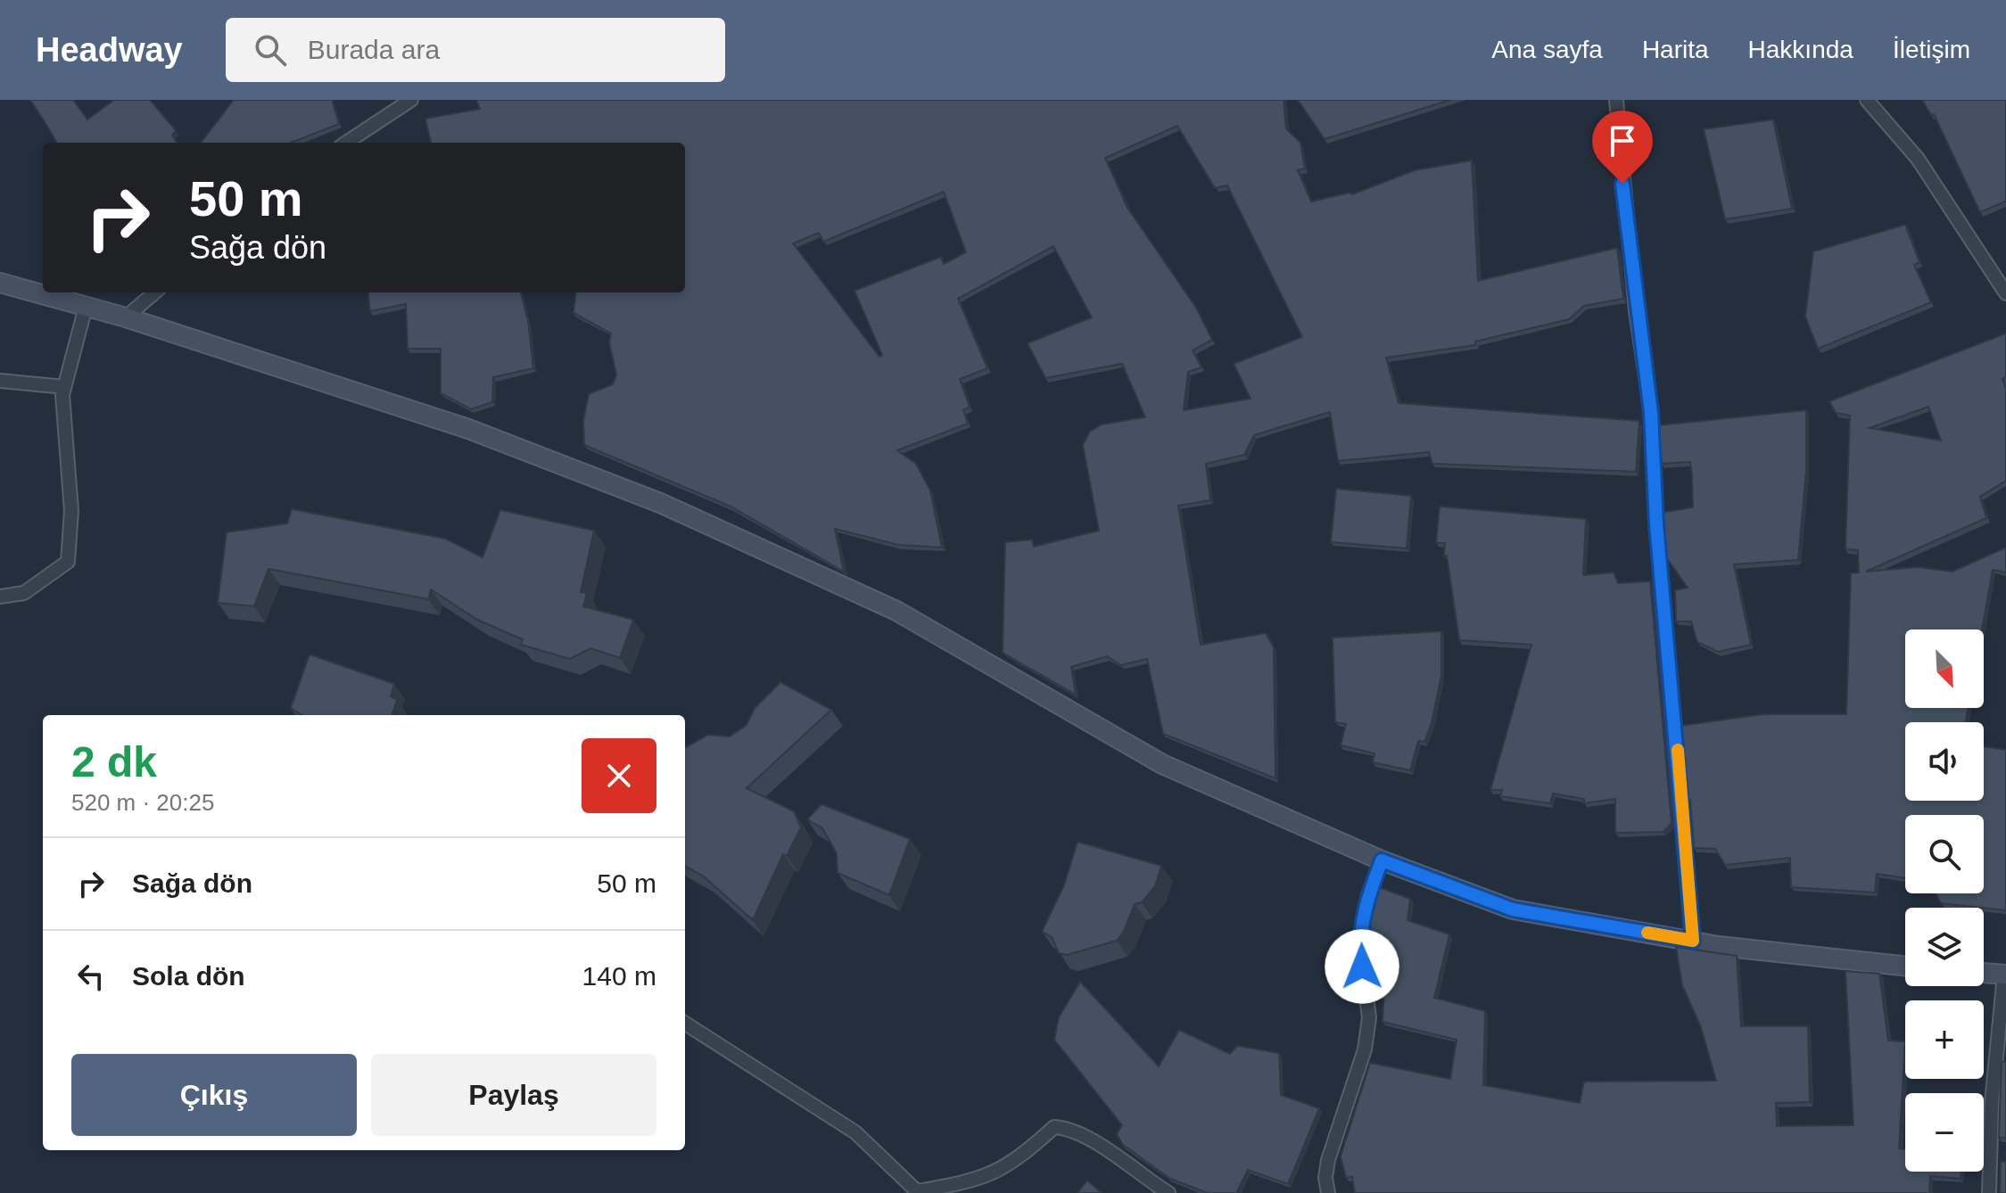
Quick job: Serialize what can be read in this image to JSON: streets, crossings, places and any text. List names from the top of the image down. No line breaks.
{"north":"bottom right","page":{"header":"Headway","search":"Burada ara","nav":["Ana sayfa","Harita","Hakkında","İletişim"],"turn":["50 m","Sağa dön"],"map_buttons":["+","−"],"heading":["2 dk","520 m · 20:25"],"list":[{"name":"Sağa dön","value":"50 m"},{"name":"Sola dön","value":"140 m"}],"buttons":["Çıkış","Paylaş"]}}
